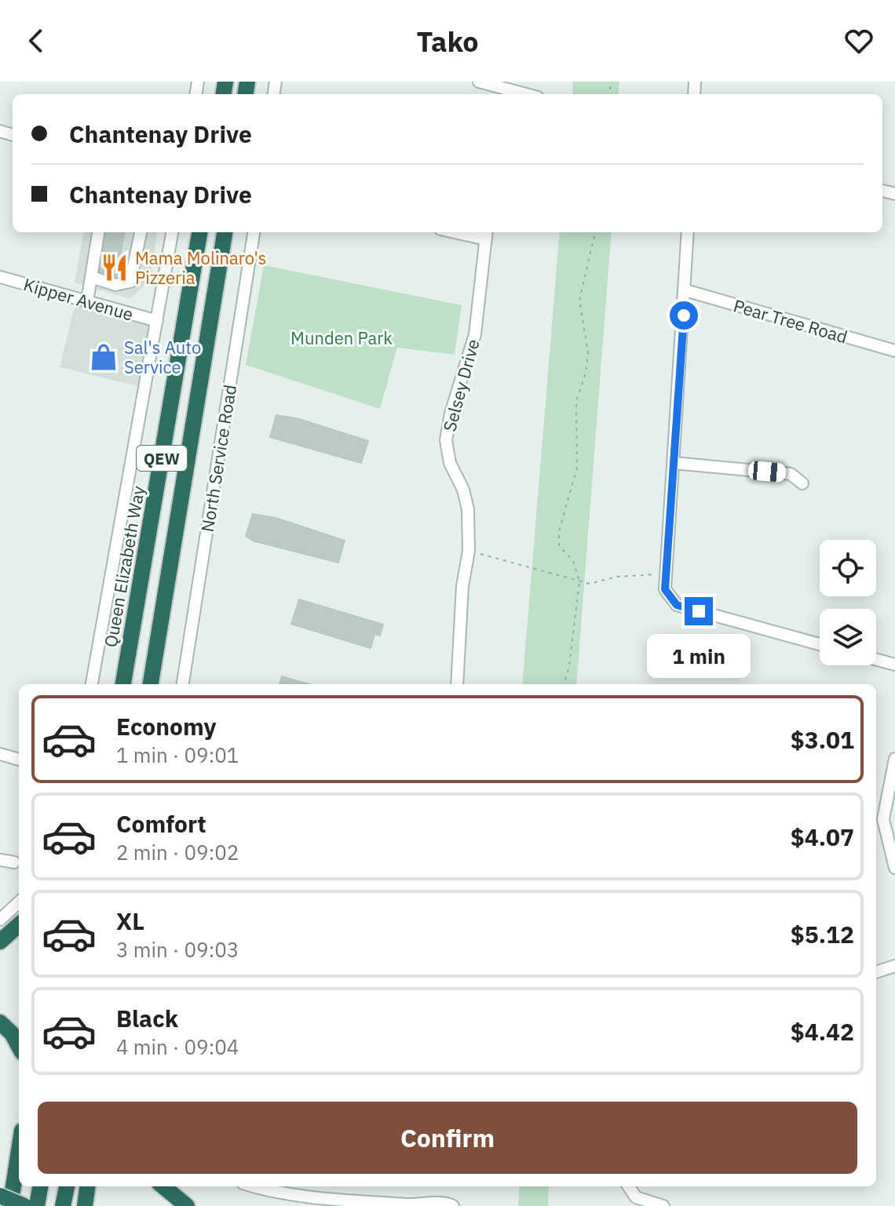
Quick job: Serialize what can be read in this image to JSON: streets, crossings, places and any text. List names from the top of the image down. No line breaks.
{"streets":{"highway":["QEW","Queen Elizabeth Way"],"street":["Kipper Avenue","Pear Tree Road","Selsey Drive","North Service Road"]},"parks":["Munden Park"],"places":{"restaurant":["Mama Molinaro's Pizzeria"],"shop":["Sal's Auto Service"]},"page":{"header":"Tako","banner":["Chantenay Drive","Chantenay Drive"],"bubble":"1 min","list":[{"name":"Economy","note":"1 min · 09:01","value":"$3.01"},{"name":"Comfort","note":"2 min · 09:02","value":"$4.07"},{"name":"XL","note":"3 min · 09:03","value":"$5.12"},{"name":"Black","note":"4 min · 09:04","value":"$4.42"}],"buttons":"Confirm"}}
